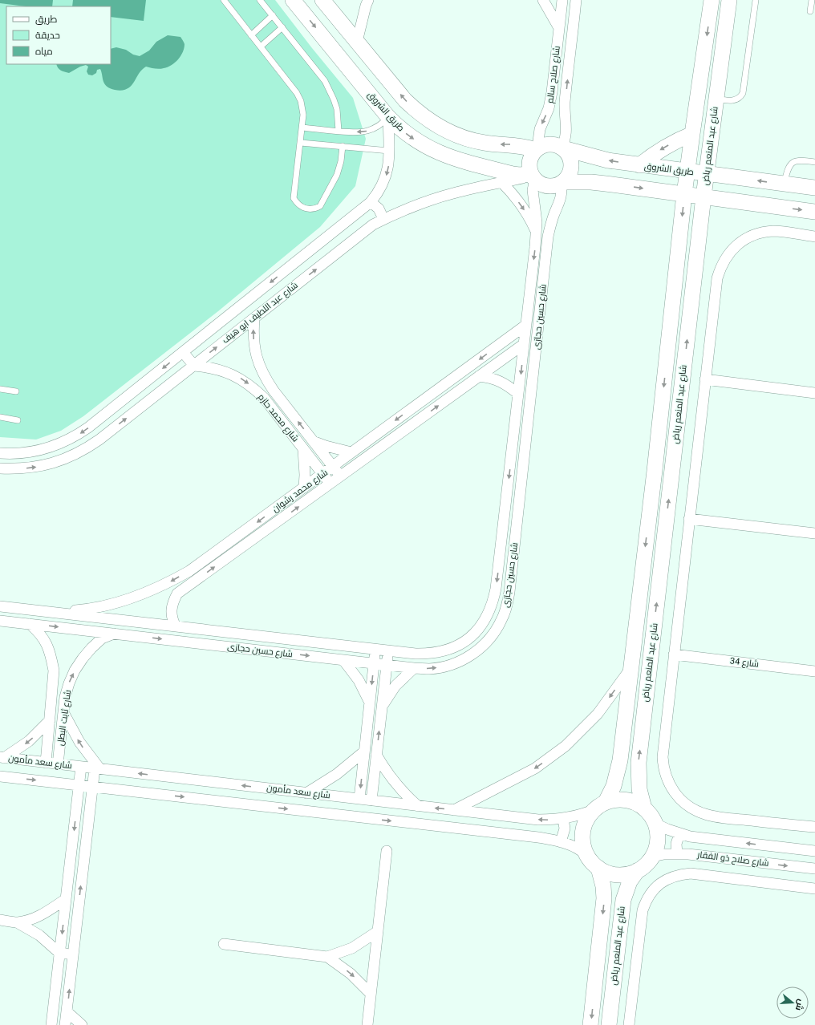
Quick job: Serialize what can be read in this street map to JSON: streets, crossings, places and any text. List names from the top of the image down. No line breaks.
{"streets":{"street":["شارع صلاح سالم","طريق الشروق","شارع عبد المنعم رياض","شارع عبد اللطيف ابو هيف","شارع حسين حجازى","شارع محمد حازم","شارع محمد رشوان","شارع 34","شارع ثابت البطل","شارع سعد مأمون","شارع صلاح ذو الفقار"]},"crossings":[["شارع صلاح سالم","طريق الشروق"],["شارع صلاح سالم","شارع عبد اللطيف ابو هيف"],["شارع صلاح سالم","شارع حسين حجازى"],["طريق الشروق","شارع عبد المنعم رياض"],["طريق الشروق","شارع عبد اللطيف ابو هيف"],["طريق الشروق","شارع حسين حجازى"],["شارع عبد المنعم رياض","شارع سعد مأمون"],["شارع عبد المنعم رياض","شارع صلاح ذو الفقار"],["شارع عبد اللطيف ابو هيف","شارع حسين حجازى"],["شارع عبد اللطيف ابو هيف","شارع محمد حازم"],["شارع حسين حجازى","شارع محمد رشوان"],["شارع حسين حجازى","شارع ثابت البطل"],["شارع محمد حازم","شارع محمد رشوان"],["شارع ثابت البطل","شارع سعد مأمون"],["شارع سعد مأمون","شارع صلاح ذو الفقار"]],"legend":["طريق","حديقة","مياه"],"north":"right"}
